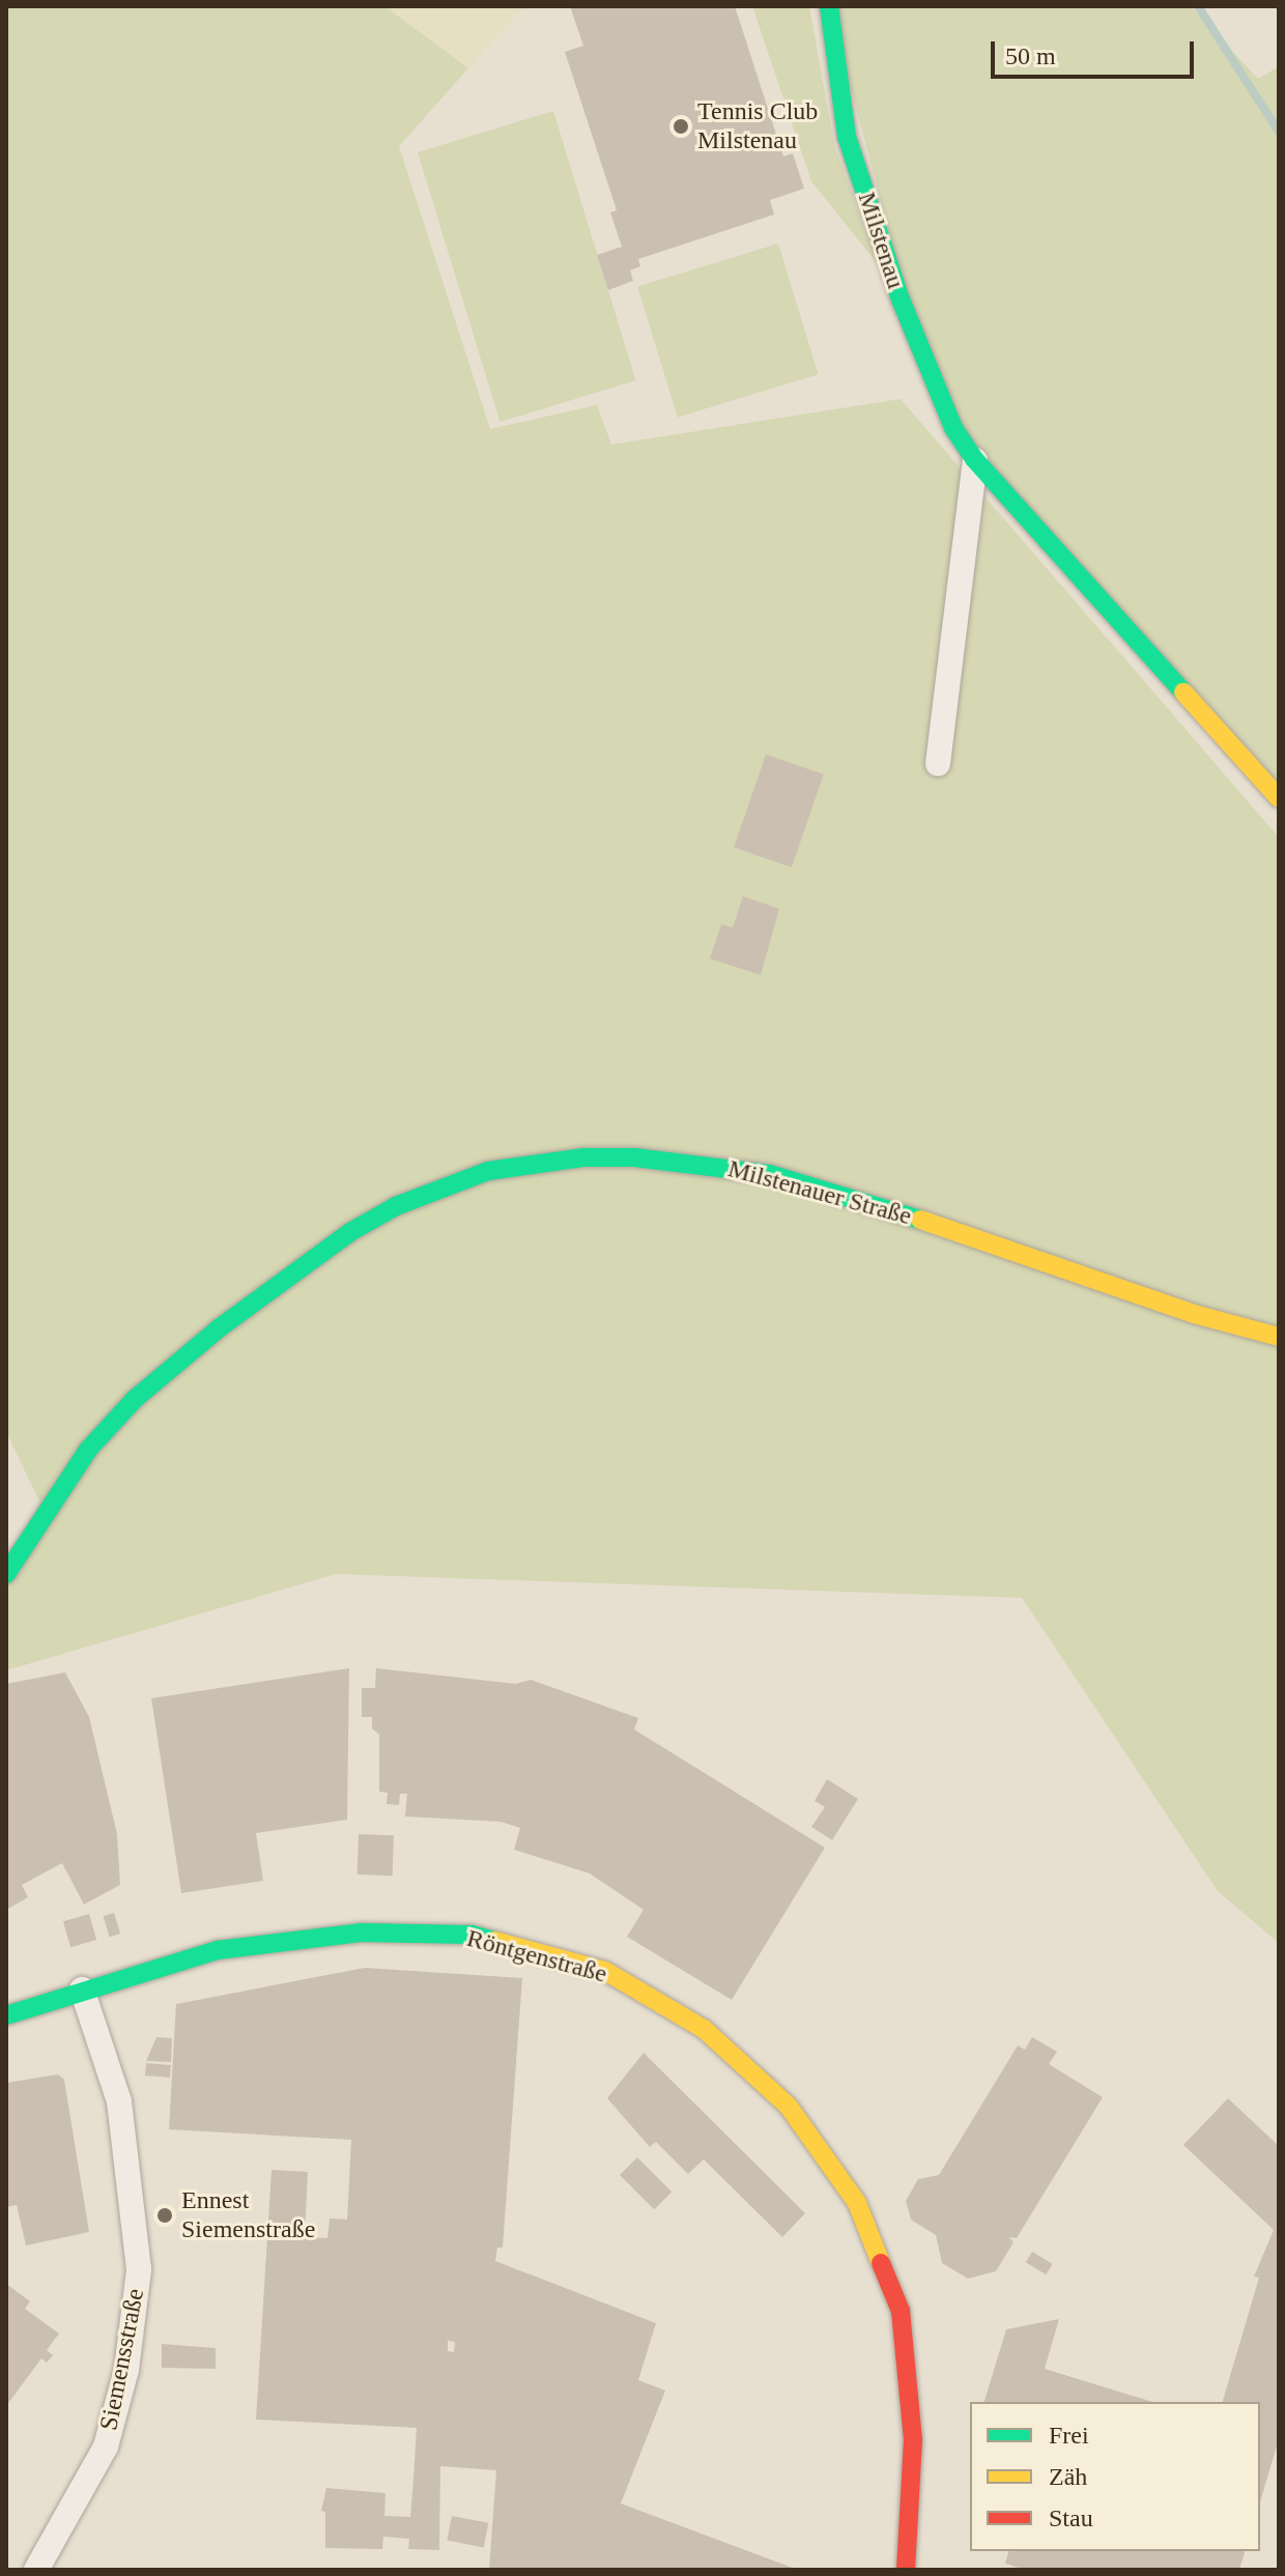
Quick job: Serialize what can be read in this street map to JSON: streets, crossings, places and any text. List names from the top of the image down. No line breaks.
{"streets":{"street":["Milstenau","Milstenauer Straße","Röntgenstraße","Siemensstraße"]},"crossings":[["Röntgenstraße","Siemensstraße"]],"places":["Tennis Club Milstenau","Ennest Siemenstraße"],"legend":["Frei","Zäh","Stau"],"scale_bar":"50 m"}
